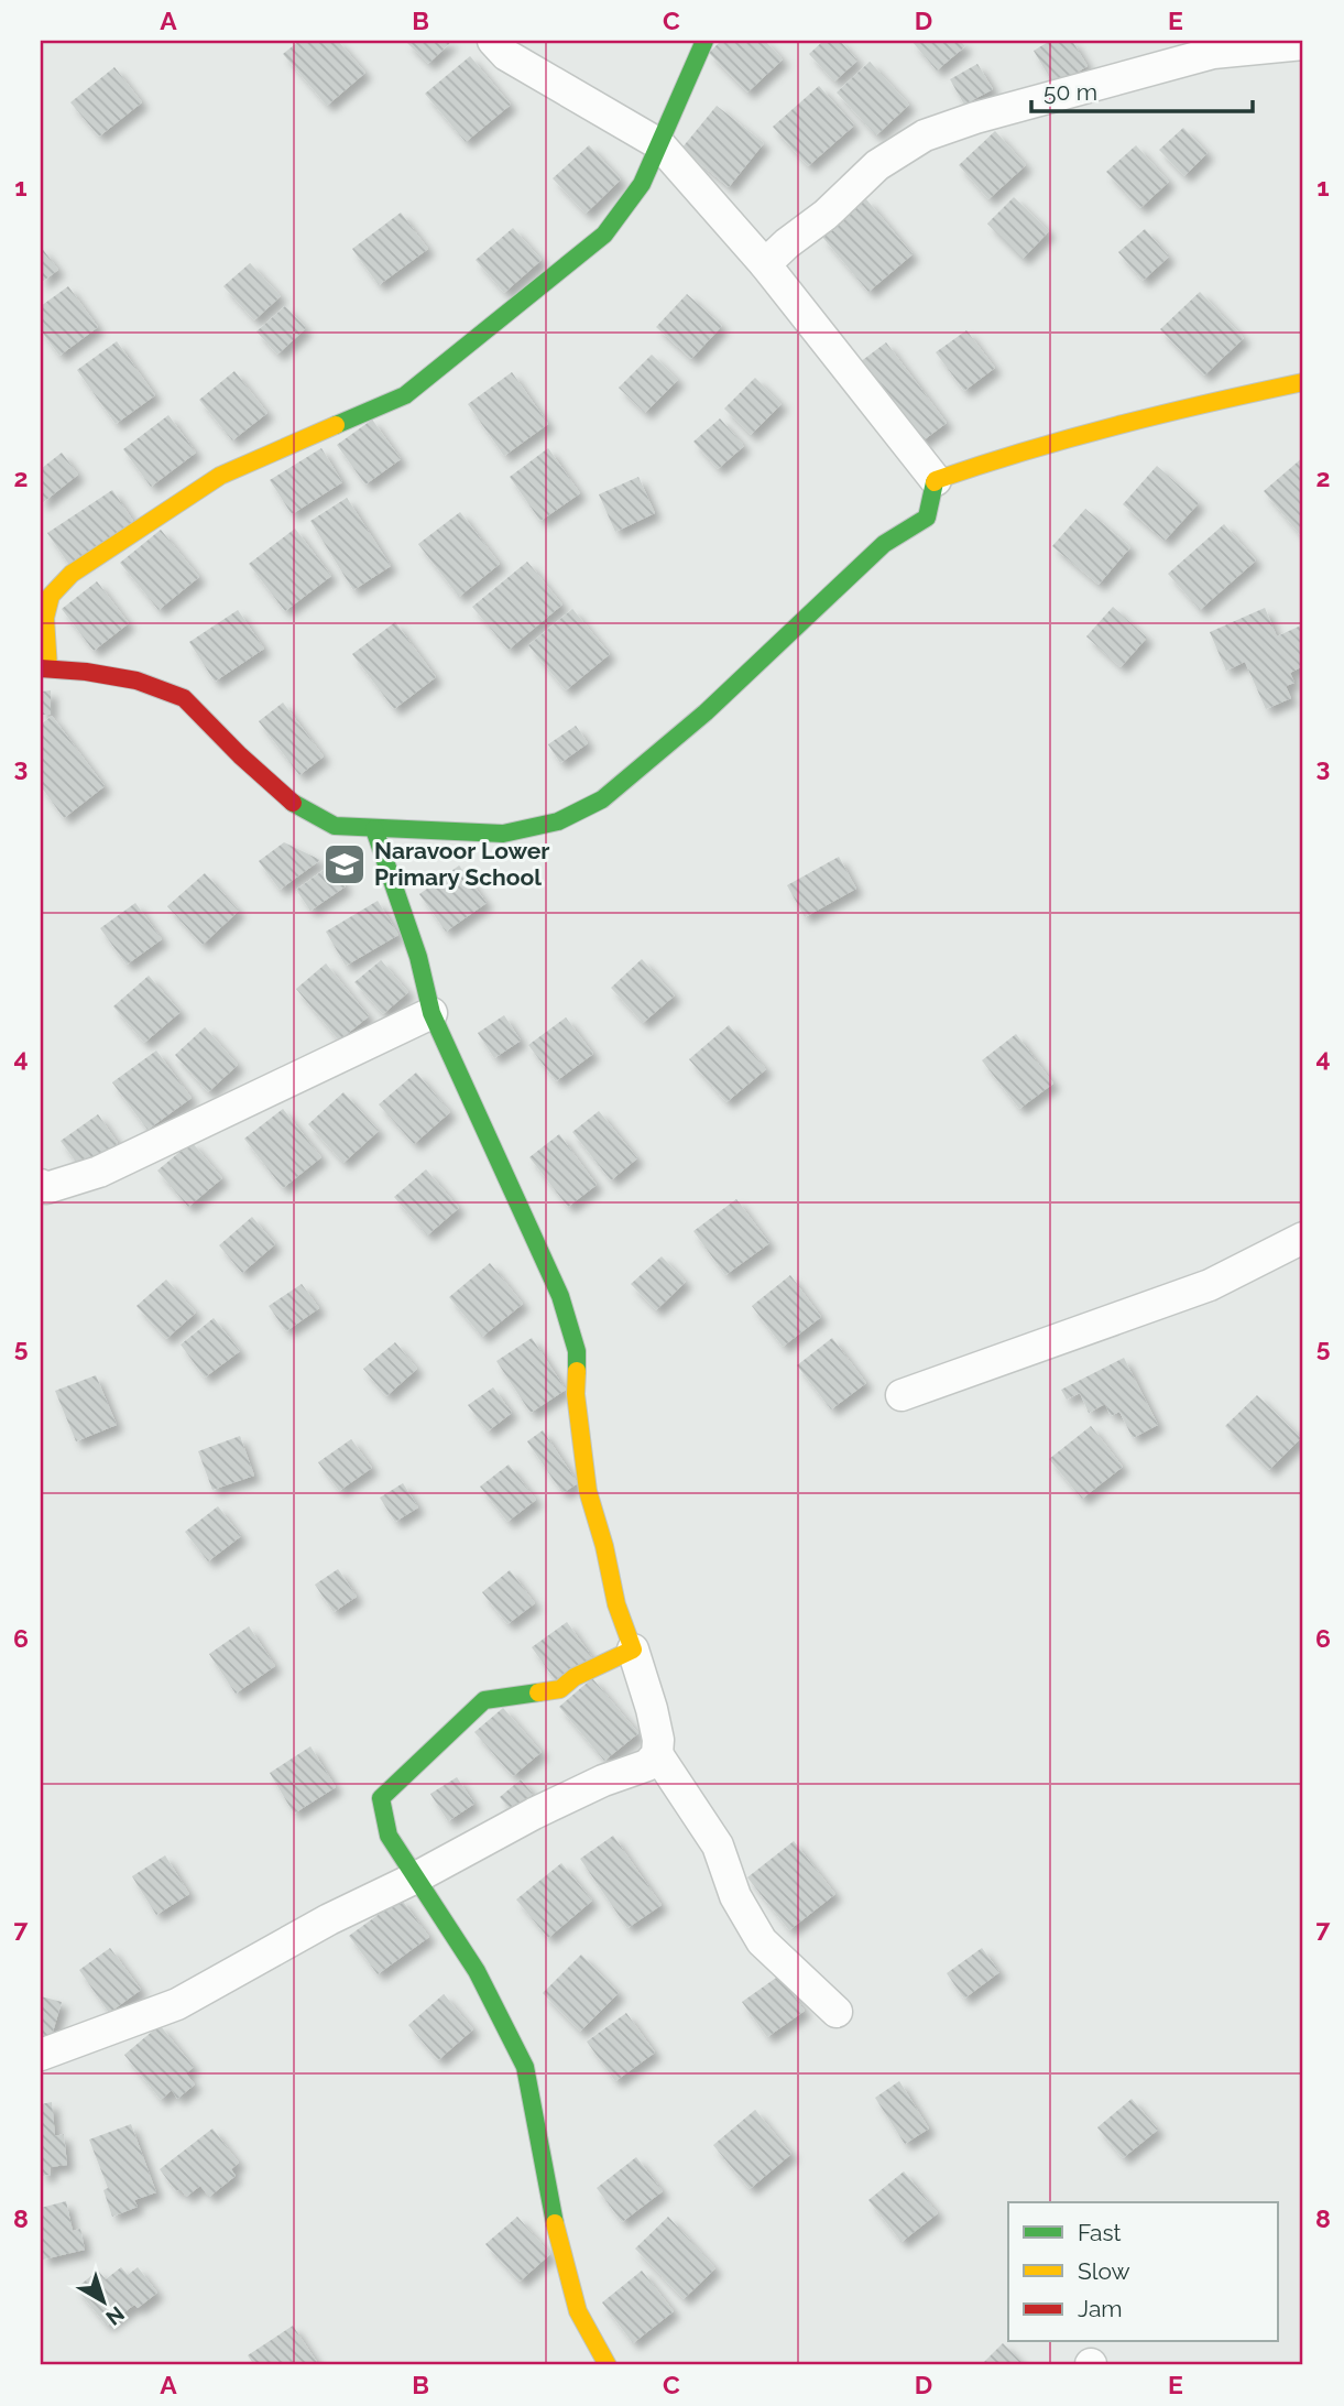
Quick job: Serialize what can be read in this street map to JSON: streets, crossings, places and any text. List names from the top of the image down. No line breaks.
{"places":{"school or university":["Naravoor Lower Primary School"]},"legend":["Fast","Slow","Jam"],"scale_bar":"50 m","north":"bottom right","grid":{"columns":["A","B","C","D","E"],"rows":["1","2","3","4","5","6","7","8"]}}
